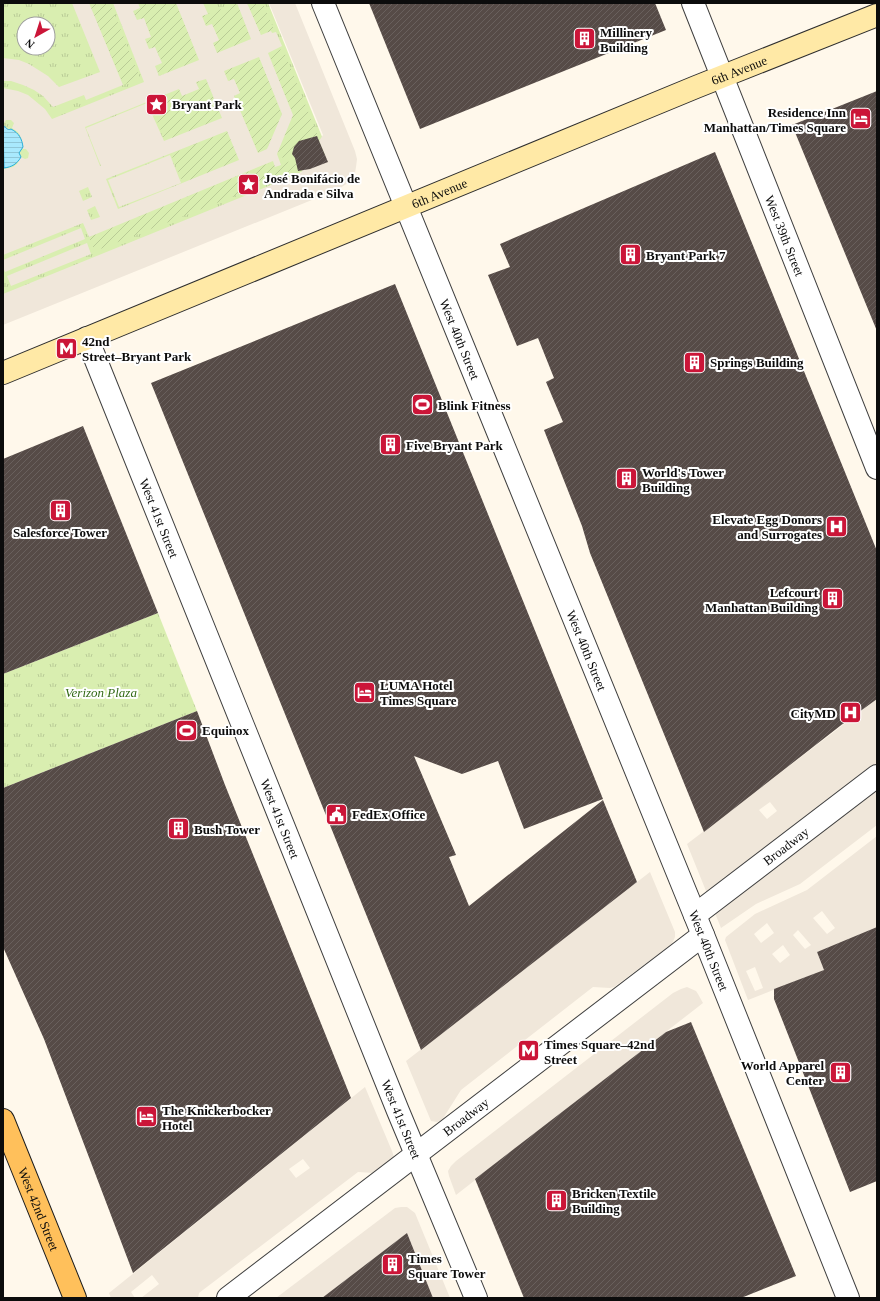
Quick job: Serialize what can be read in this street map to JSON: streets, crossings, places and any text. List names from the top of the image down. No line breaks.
{"streets":{"main road":["6th Avenue","West 42nd Street"],"street":["West 39th Street","West 40th Street","West 41st Street","Broadway"]},"crossings":[["6th Avenue","West 39th Street"],["6th Avenue","West 40th Street"],["6th Avenue","West 41st Street"],["West 40th Street","Broadway"],["West 41st Street","Broadway"]],"parks":["Verizon Plaza"],"places":{"building":["Millinery Building","Bryant Park 7","Springs Building","Five Bryant Park","World's Tower Building","Salesforce Tower","Lefcourt Manhattan Building","Bush Tower","World Apparel Center","Bricken Textile Building","Times Square Tower"],"place":["Bryant Park","José Bonifácio de Andrada e Silva"],"hotel":["Residence Inn Manhattan/Times Square","LUMA Hotel Times Square","The Knickerbocker Hotel"],"metro station":["42nd Street–Bryant Park","Times Square–42nd Street"],"sports":["Blink Fitness","Equinox"],"hospital":["Elevate Egg Donors and Surrogates","CityMD"],"public building":["FedEx Office"]},"north":"bottom left"}
